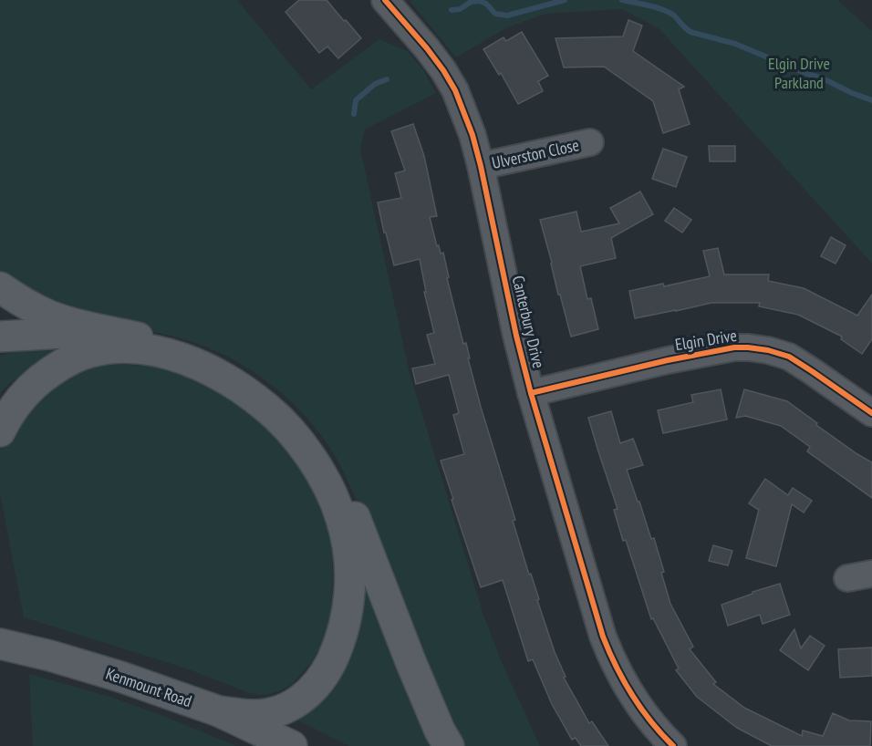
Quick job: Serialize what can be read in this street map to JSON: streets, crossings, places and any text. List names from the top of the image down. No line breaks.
{"streets":{"main road":["Kenmount Road"],"street":["Ulverston Close","Canterbury Drive","Elgin Drive"]},"crossings":[["Ulverston Close","Canterbury Drive"],["Canterbury Drive","Elgin Drive"]],"parks":["Elgin Drive Parkland"]}
